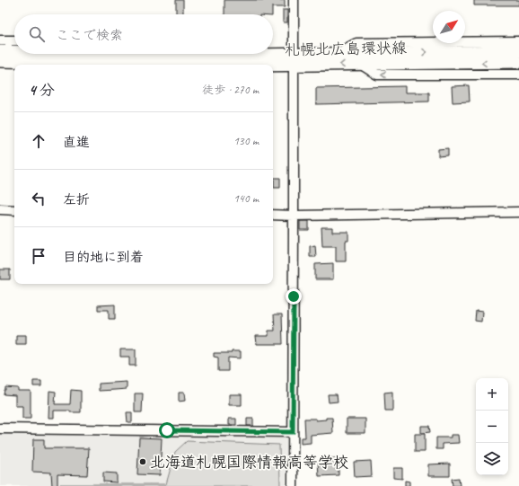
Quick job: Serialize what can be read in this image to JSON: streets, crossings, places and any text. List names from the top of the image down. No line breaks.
{"streets":{"main road":["札幌北広島環状線"]},"places":["北海道札幌国際情報高等学校"],"north":"top right","page":{"search":"ここで検索","heading":["4 分","徒歩 · 270 m"],"list":[["直進","130 m"],["左折","140 m"],"目的地に到着"],"map_buttons":["+","−"]}}
